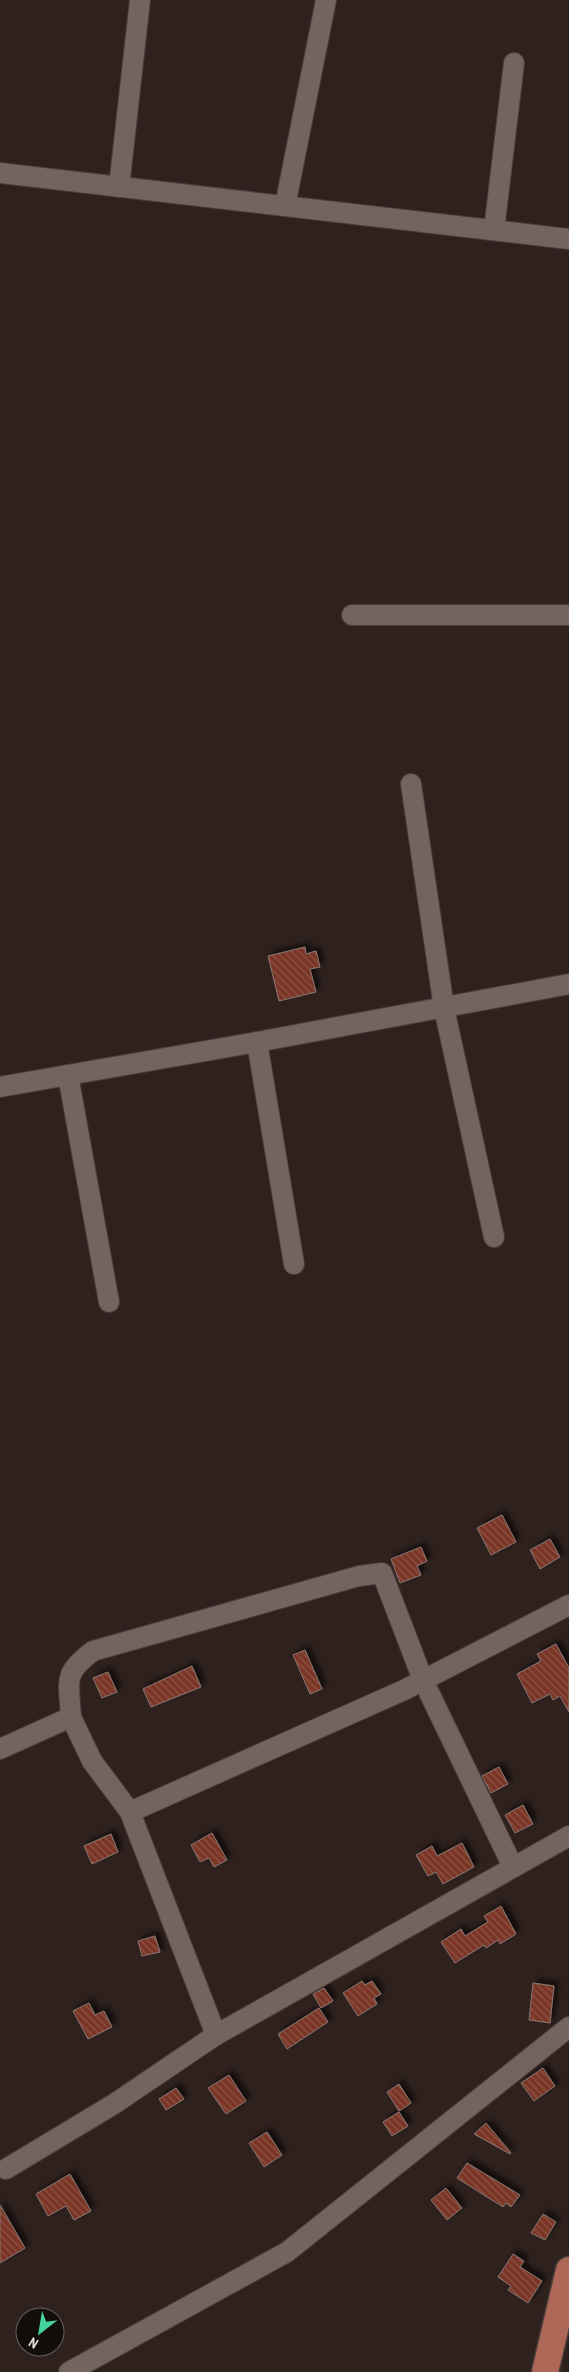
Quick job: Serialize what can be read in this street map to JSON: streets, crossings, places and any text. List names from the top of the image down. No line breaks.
{"north":"bottom left"}
